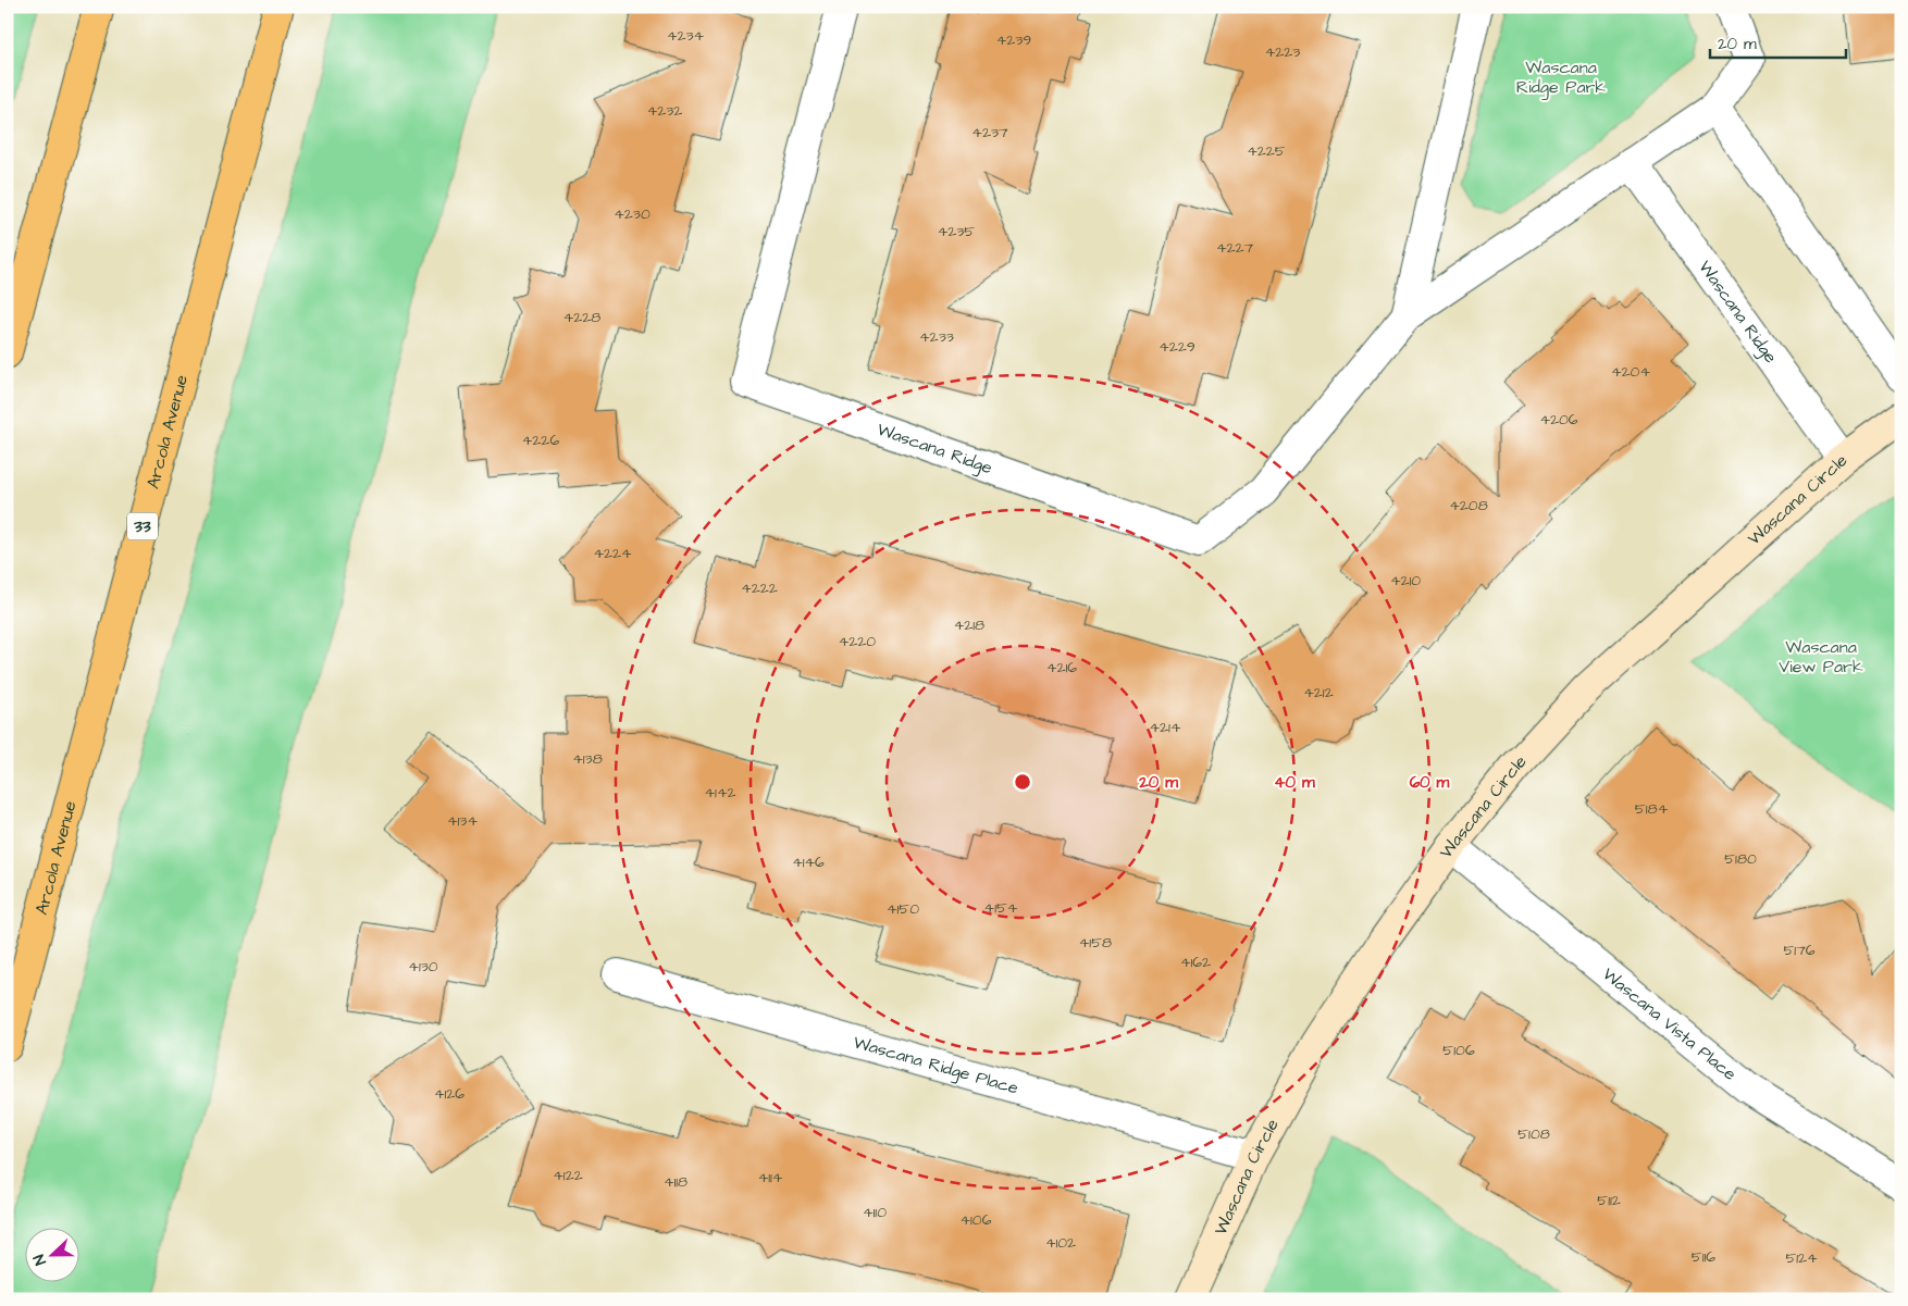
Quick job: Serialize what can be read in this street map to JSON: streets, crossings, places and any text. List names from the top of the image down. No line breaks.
{"streets":{"main road":["Arcola Avenue","33"],"street":["Wascana Ridge","Wascana Circle","Wascana Vista Place","Wascana Ridge Place"]},"crossings":[["Wascana Ridge","Wascana Circle"],["Wascana Circle","Wascana Vista Place"],["Wascana Circle","Wascana Ridge Place"]],"parks":["Wascana Ridge Park","Wascana View Park"],"house_numbers":["4234","4239","4223","4232","4237","4225","4230","4235","4227","4228","4233","4229","4204","4206","4226","4208","4224","4210","4222","4218","4220","4216","4212","4214","4138","4142","5184","4134","5180","4146","4154","4150","4158","5176","4162","4130","5106","4126","5108","4122","4114","4118","5112","4110","4106","4102","5116","5124"],"scale_bar":"20 m","north":"left","rings":["20 m","40 m","60 m"]}
